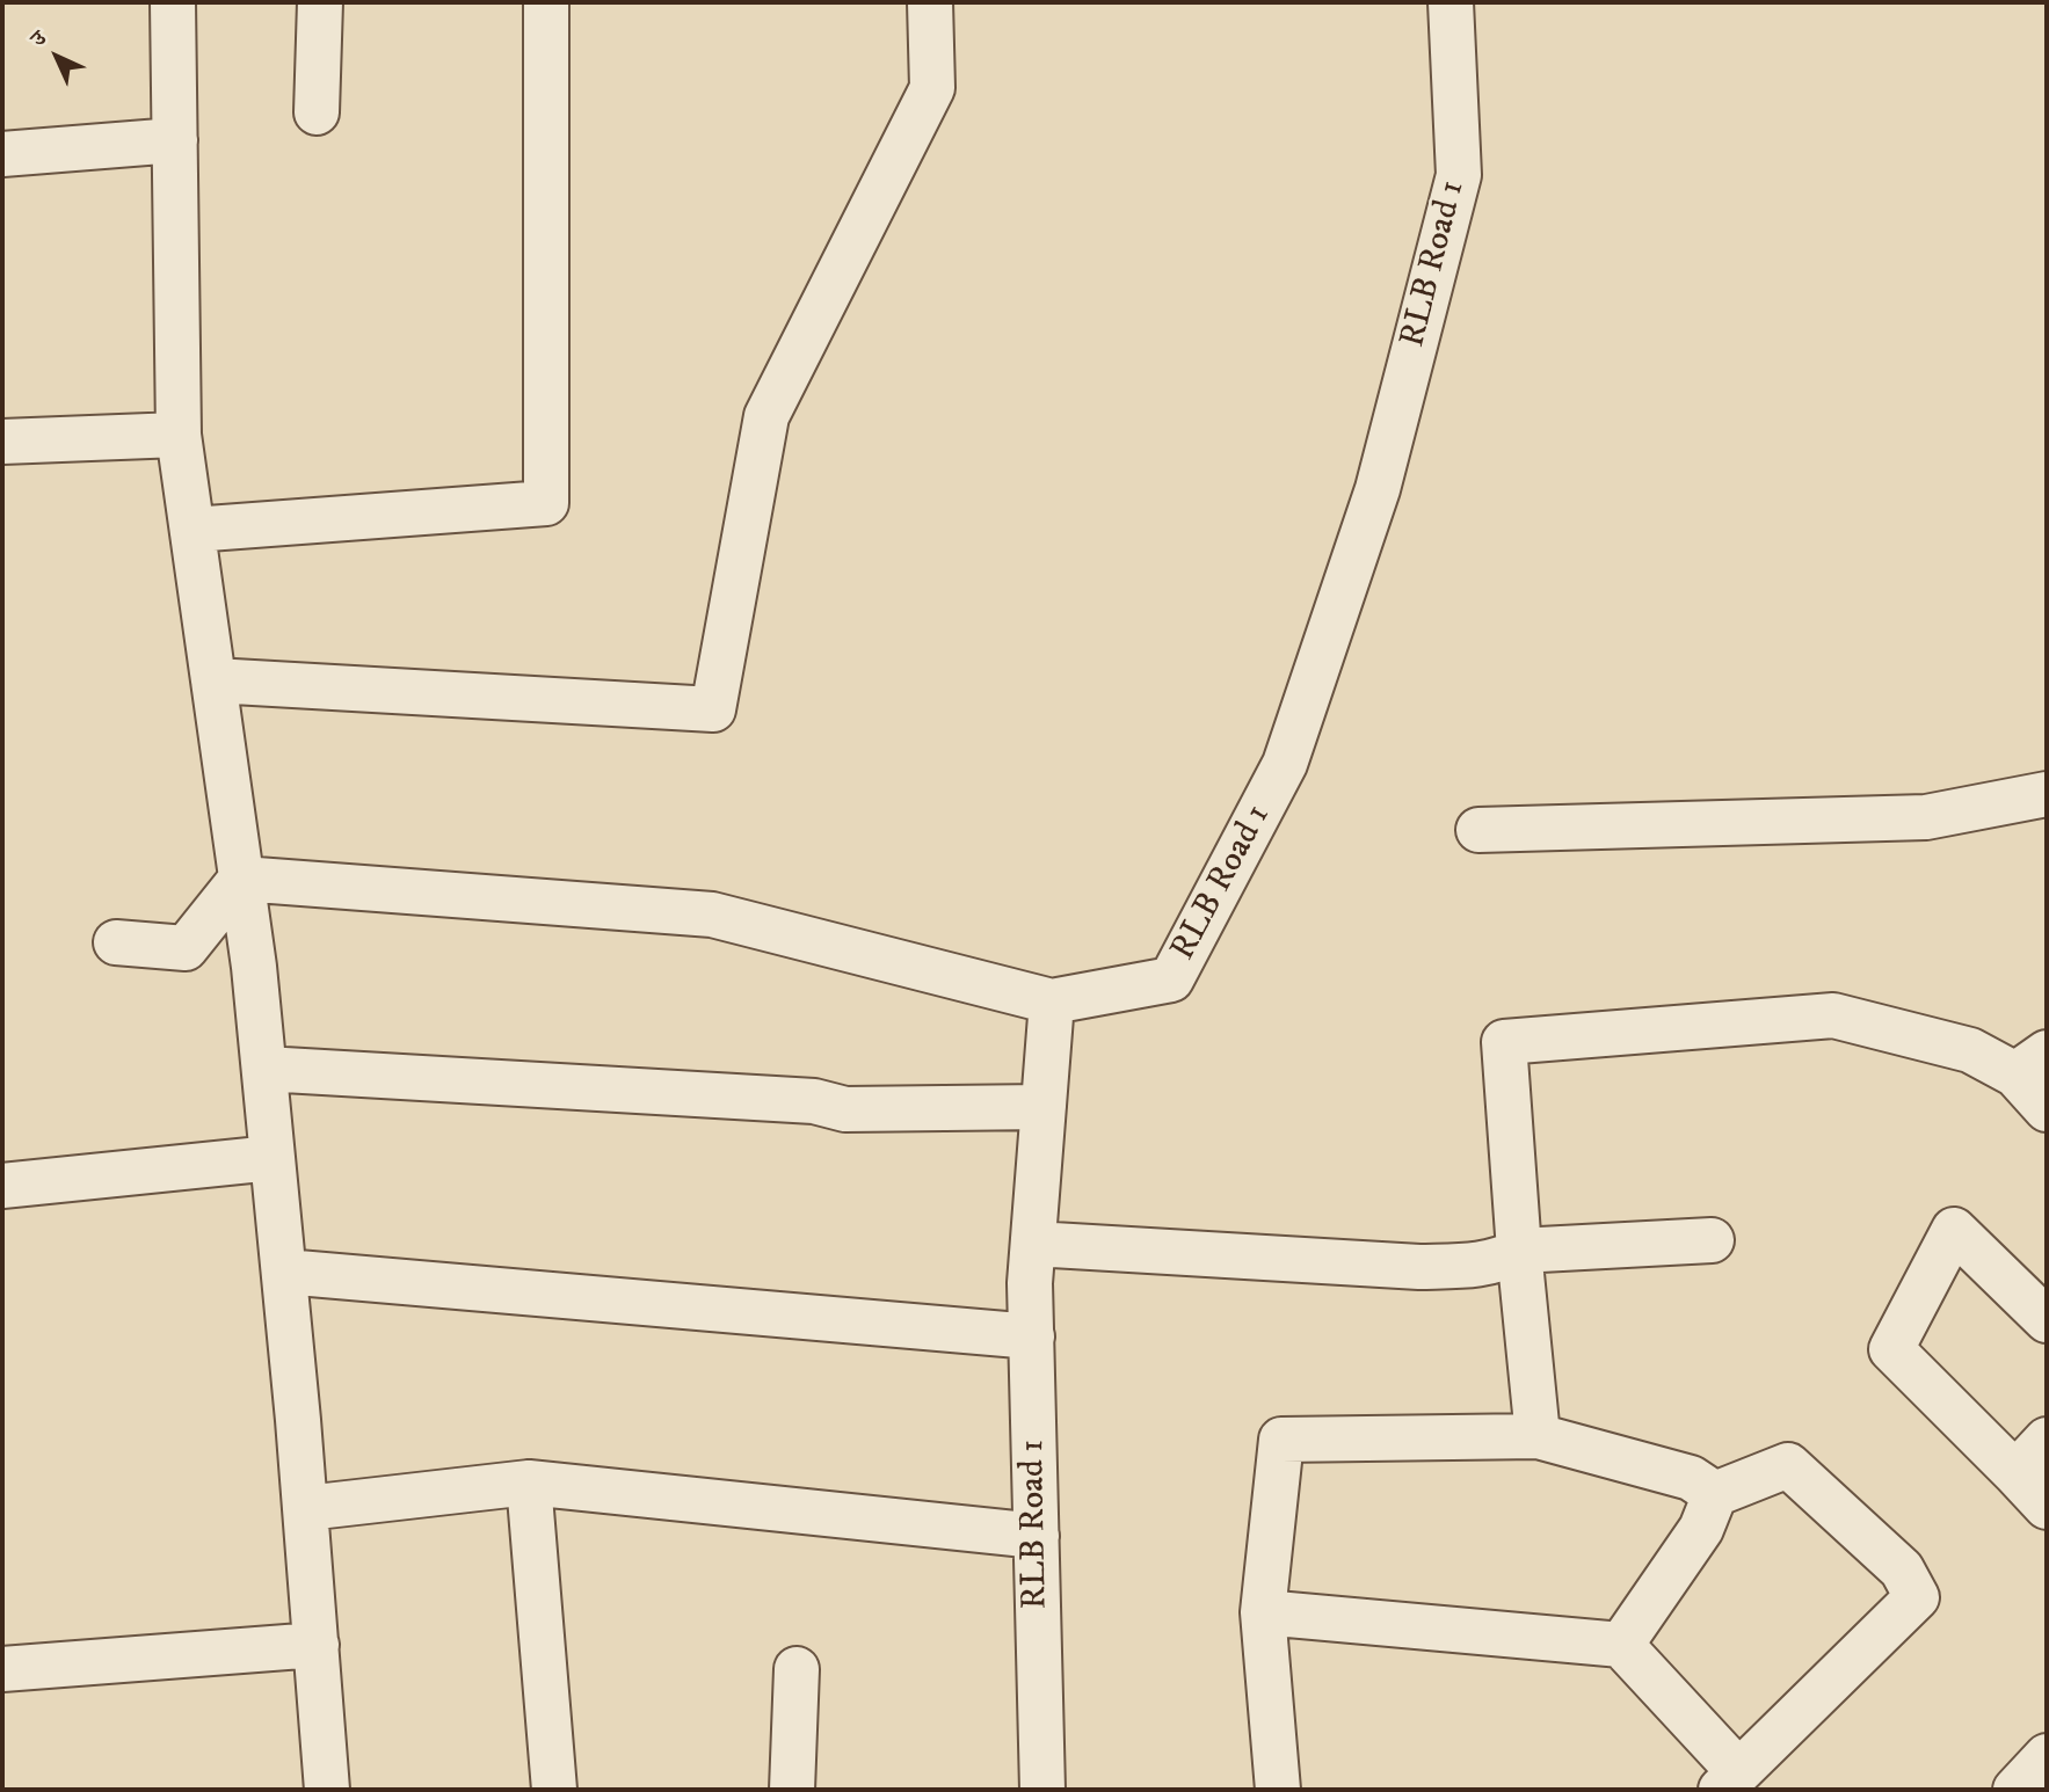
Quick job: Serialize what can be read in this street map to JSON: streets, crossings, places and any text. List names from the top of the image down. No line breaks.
{"streets":{"street":["RLB Road 1"]},"north":"top left"}
